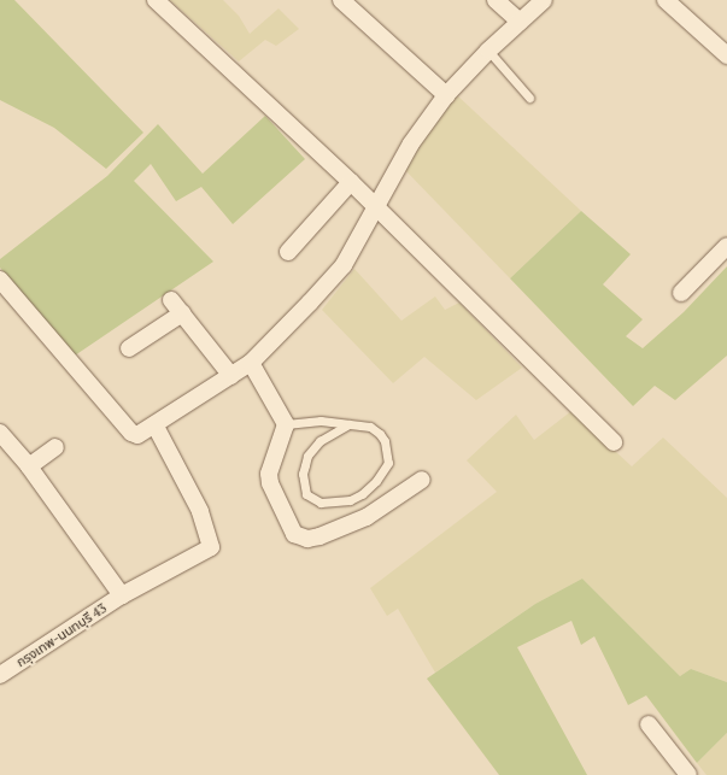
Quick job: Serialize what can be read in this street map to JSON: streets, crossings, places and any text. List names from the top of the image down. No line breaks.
{"streets":{"street":["กรุงเทพ-นนทบุรี 43"]}}
